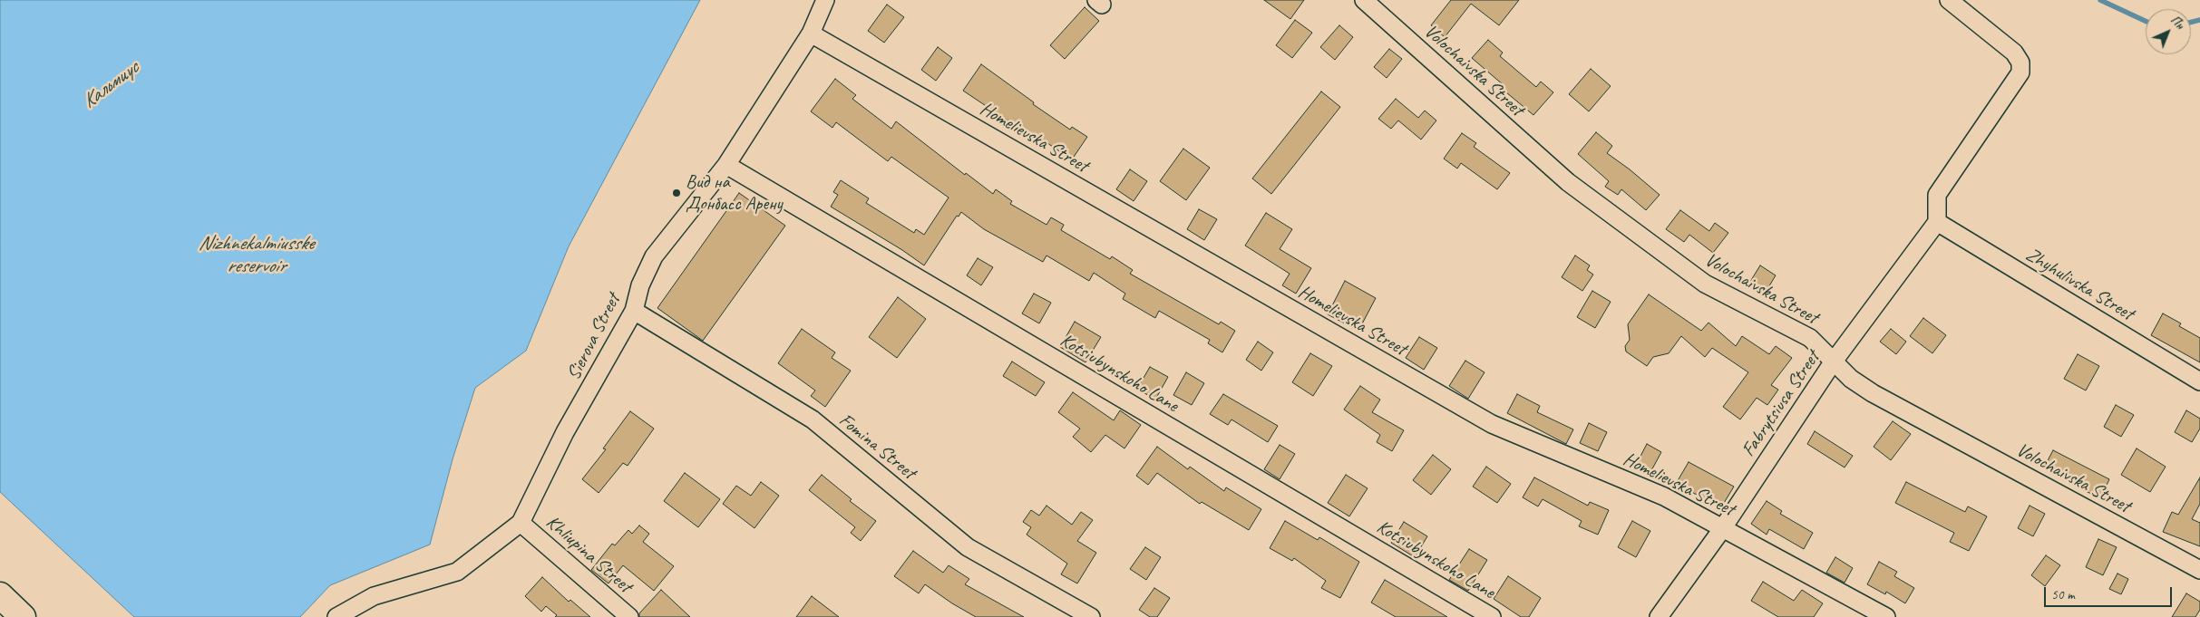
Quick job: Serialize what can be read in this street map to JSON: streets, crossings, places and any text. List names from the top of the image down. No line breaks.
{"streets":{"street":["Volochaivska Street","Homelievska Street","Zhyhulivska Street","Sierova Street","Kotsiubynskoho Lane","Fabrytsiusa Street","Fomina Street","Khliupina Street"]},"crossings":[["Volochaivska Street","Fabrytsiusa Street"],["Homelievska Street","Sierova Street"],["Homelievska Street","Fabrytsiusa Street"],["Zhyhulivska Street","Fabrytsiusa Street"],["Sierova Street","Kotsiubynskoho Lane"],["Sierova Street","Fomina Street"],["Sierova Street","Khliupina Street"]],"water":["Кальмиус","Nizhnekalmiusske reservoir"],"places":["Вид на Донбасс Арену"],"scale_bar":"50 m","north":"top right"}
